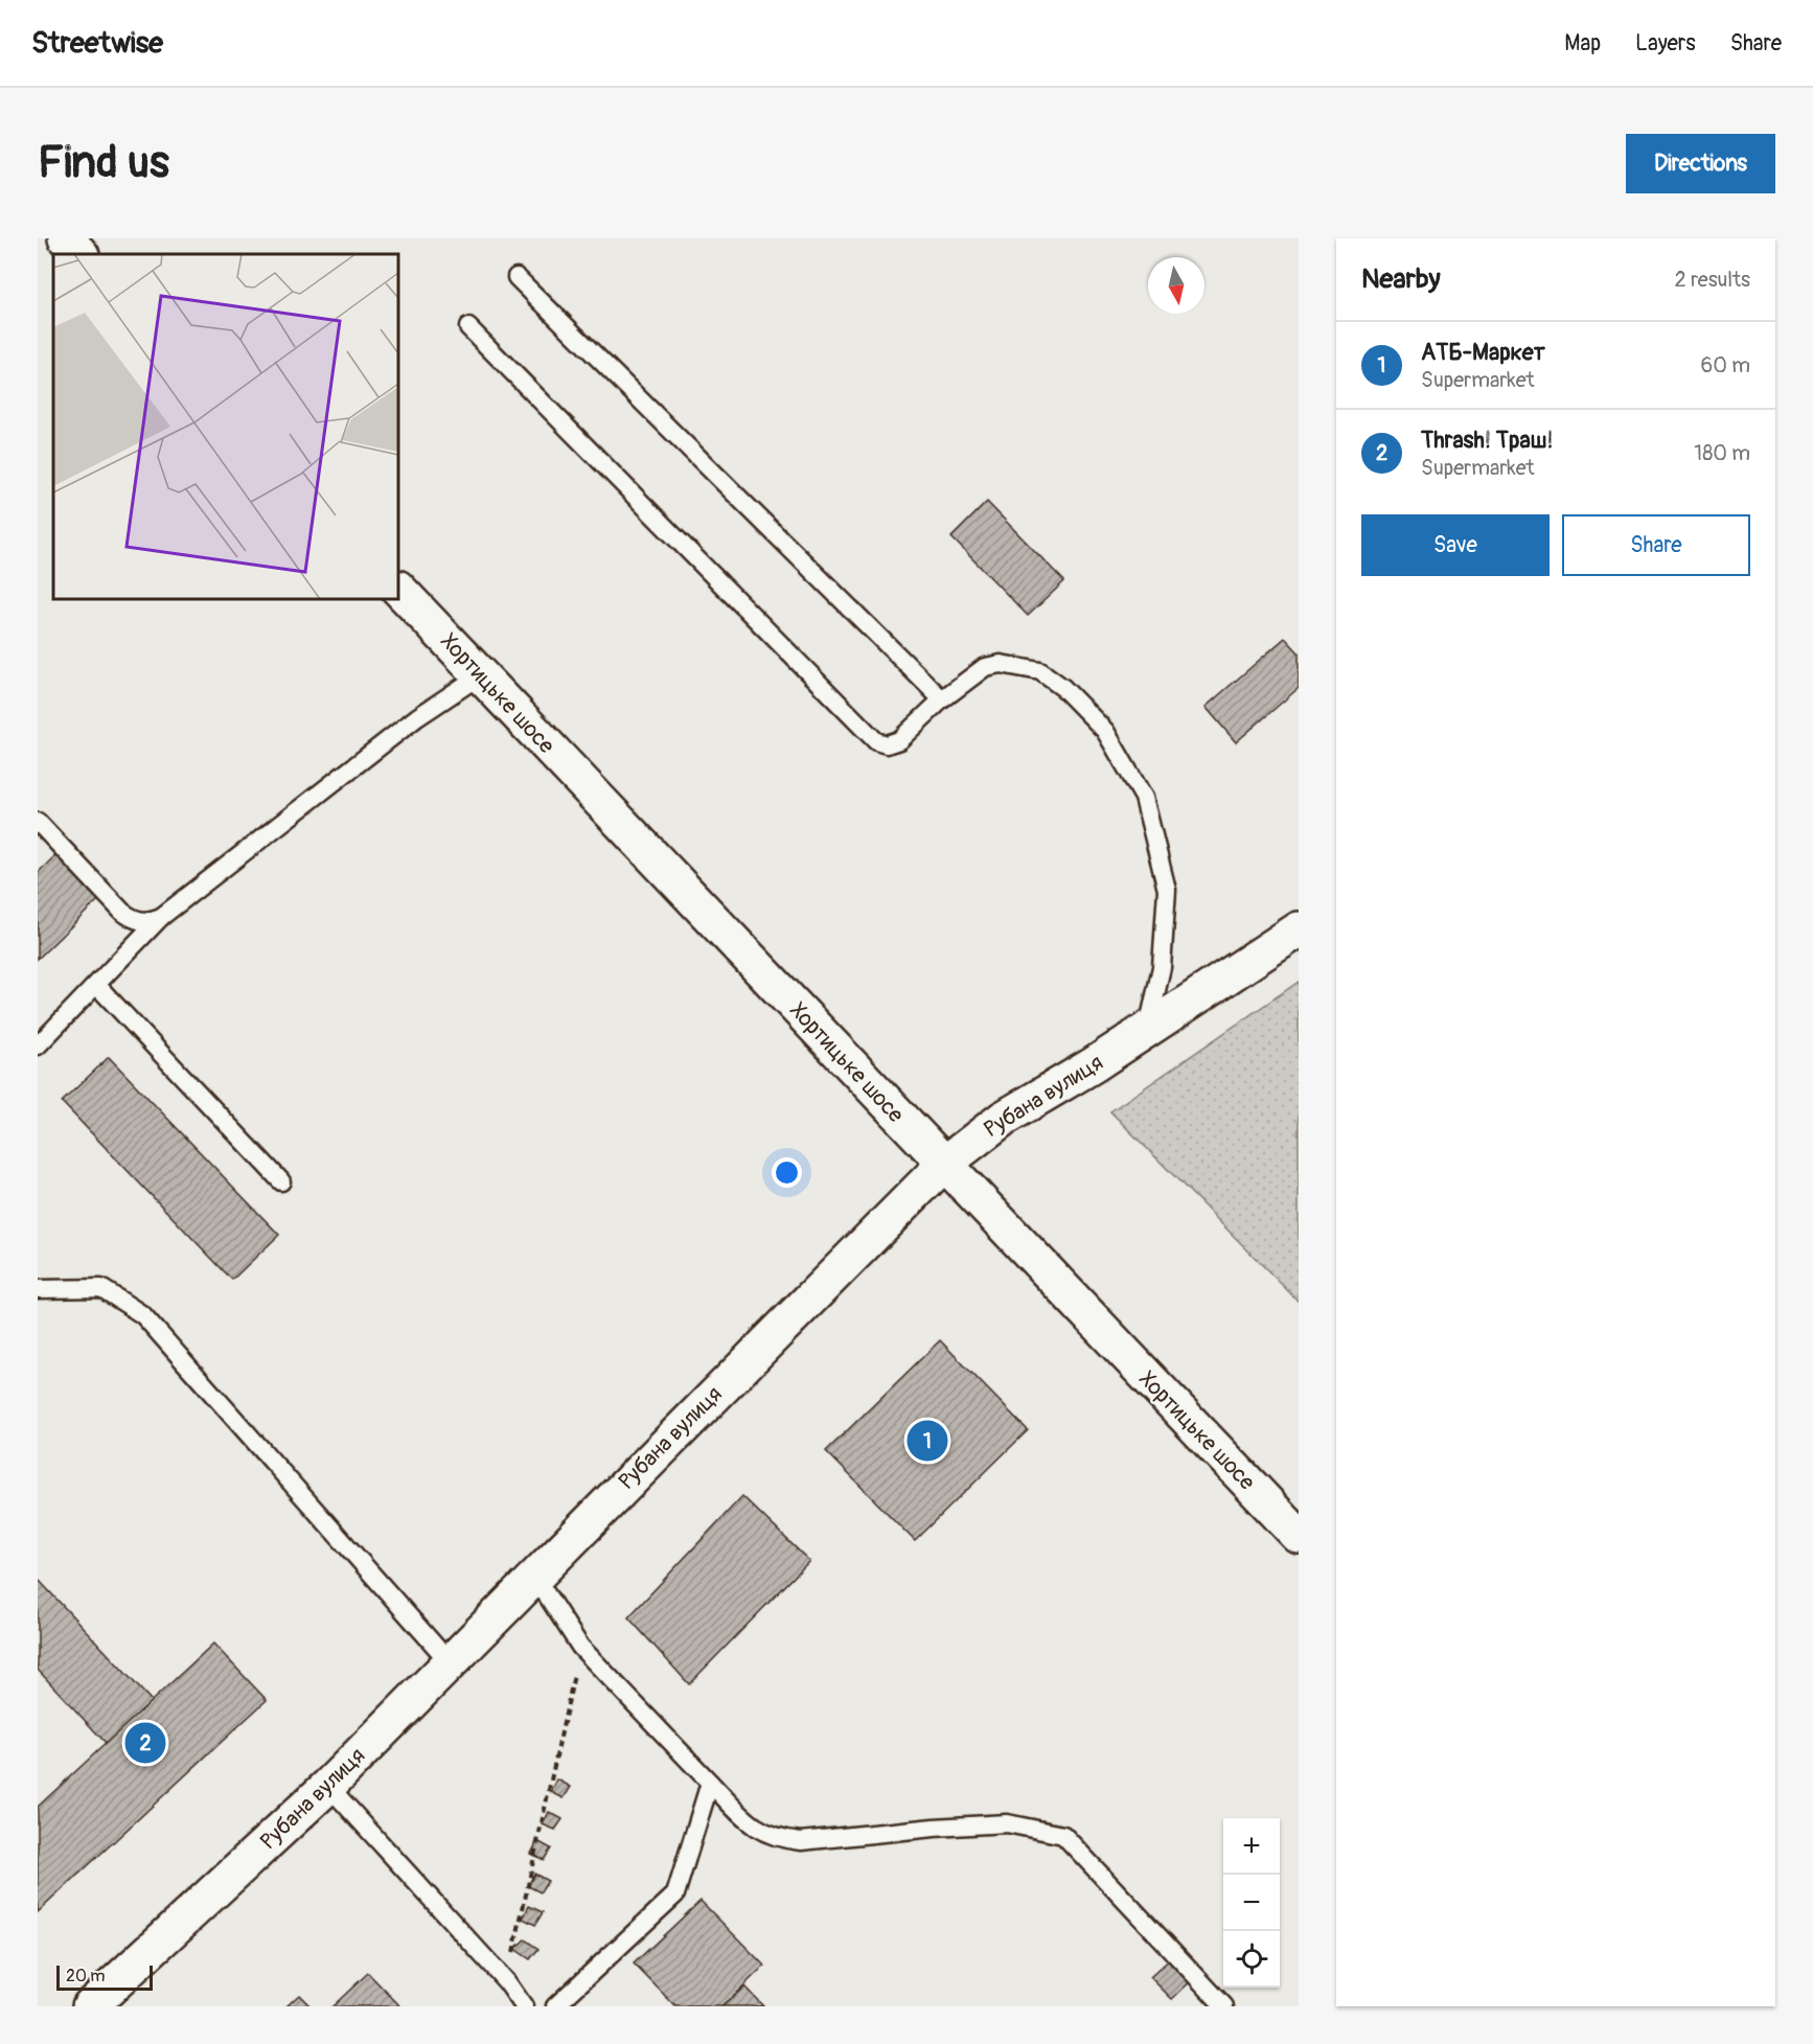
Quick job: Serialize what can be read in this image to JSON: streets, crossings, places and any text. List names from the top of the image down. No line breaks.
{"streets":{"street":["Хортицьке шосе","Рубана вулиця"]},"crossings":[["Хортицьке шосе","Рубана вулиця"]],"scale_bar":"20 m","north":"bottom","page":{"header":"Streetwise","nav":["Map","Layers","Share"],"buttons":["Directions",["Save","Share"]],"title":"Find us","heading":["Nearby","2 results"],"list":[{"mark":"1","name":"АТБ-Маркет","note":"Supermarket","value":"60 m"},{"mark":"2","name":"Thrash! Траш!","note":"Supermarket","value":"180 m"}],"pins":["1","2"],"map_buttons":["+","−"],"scale":"20 m"}}
